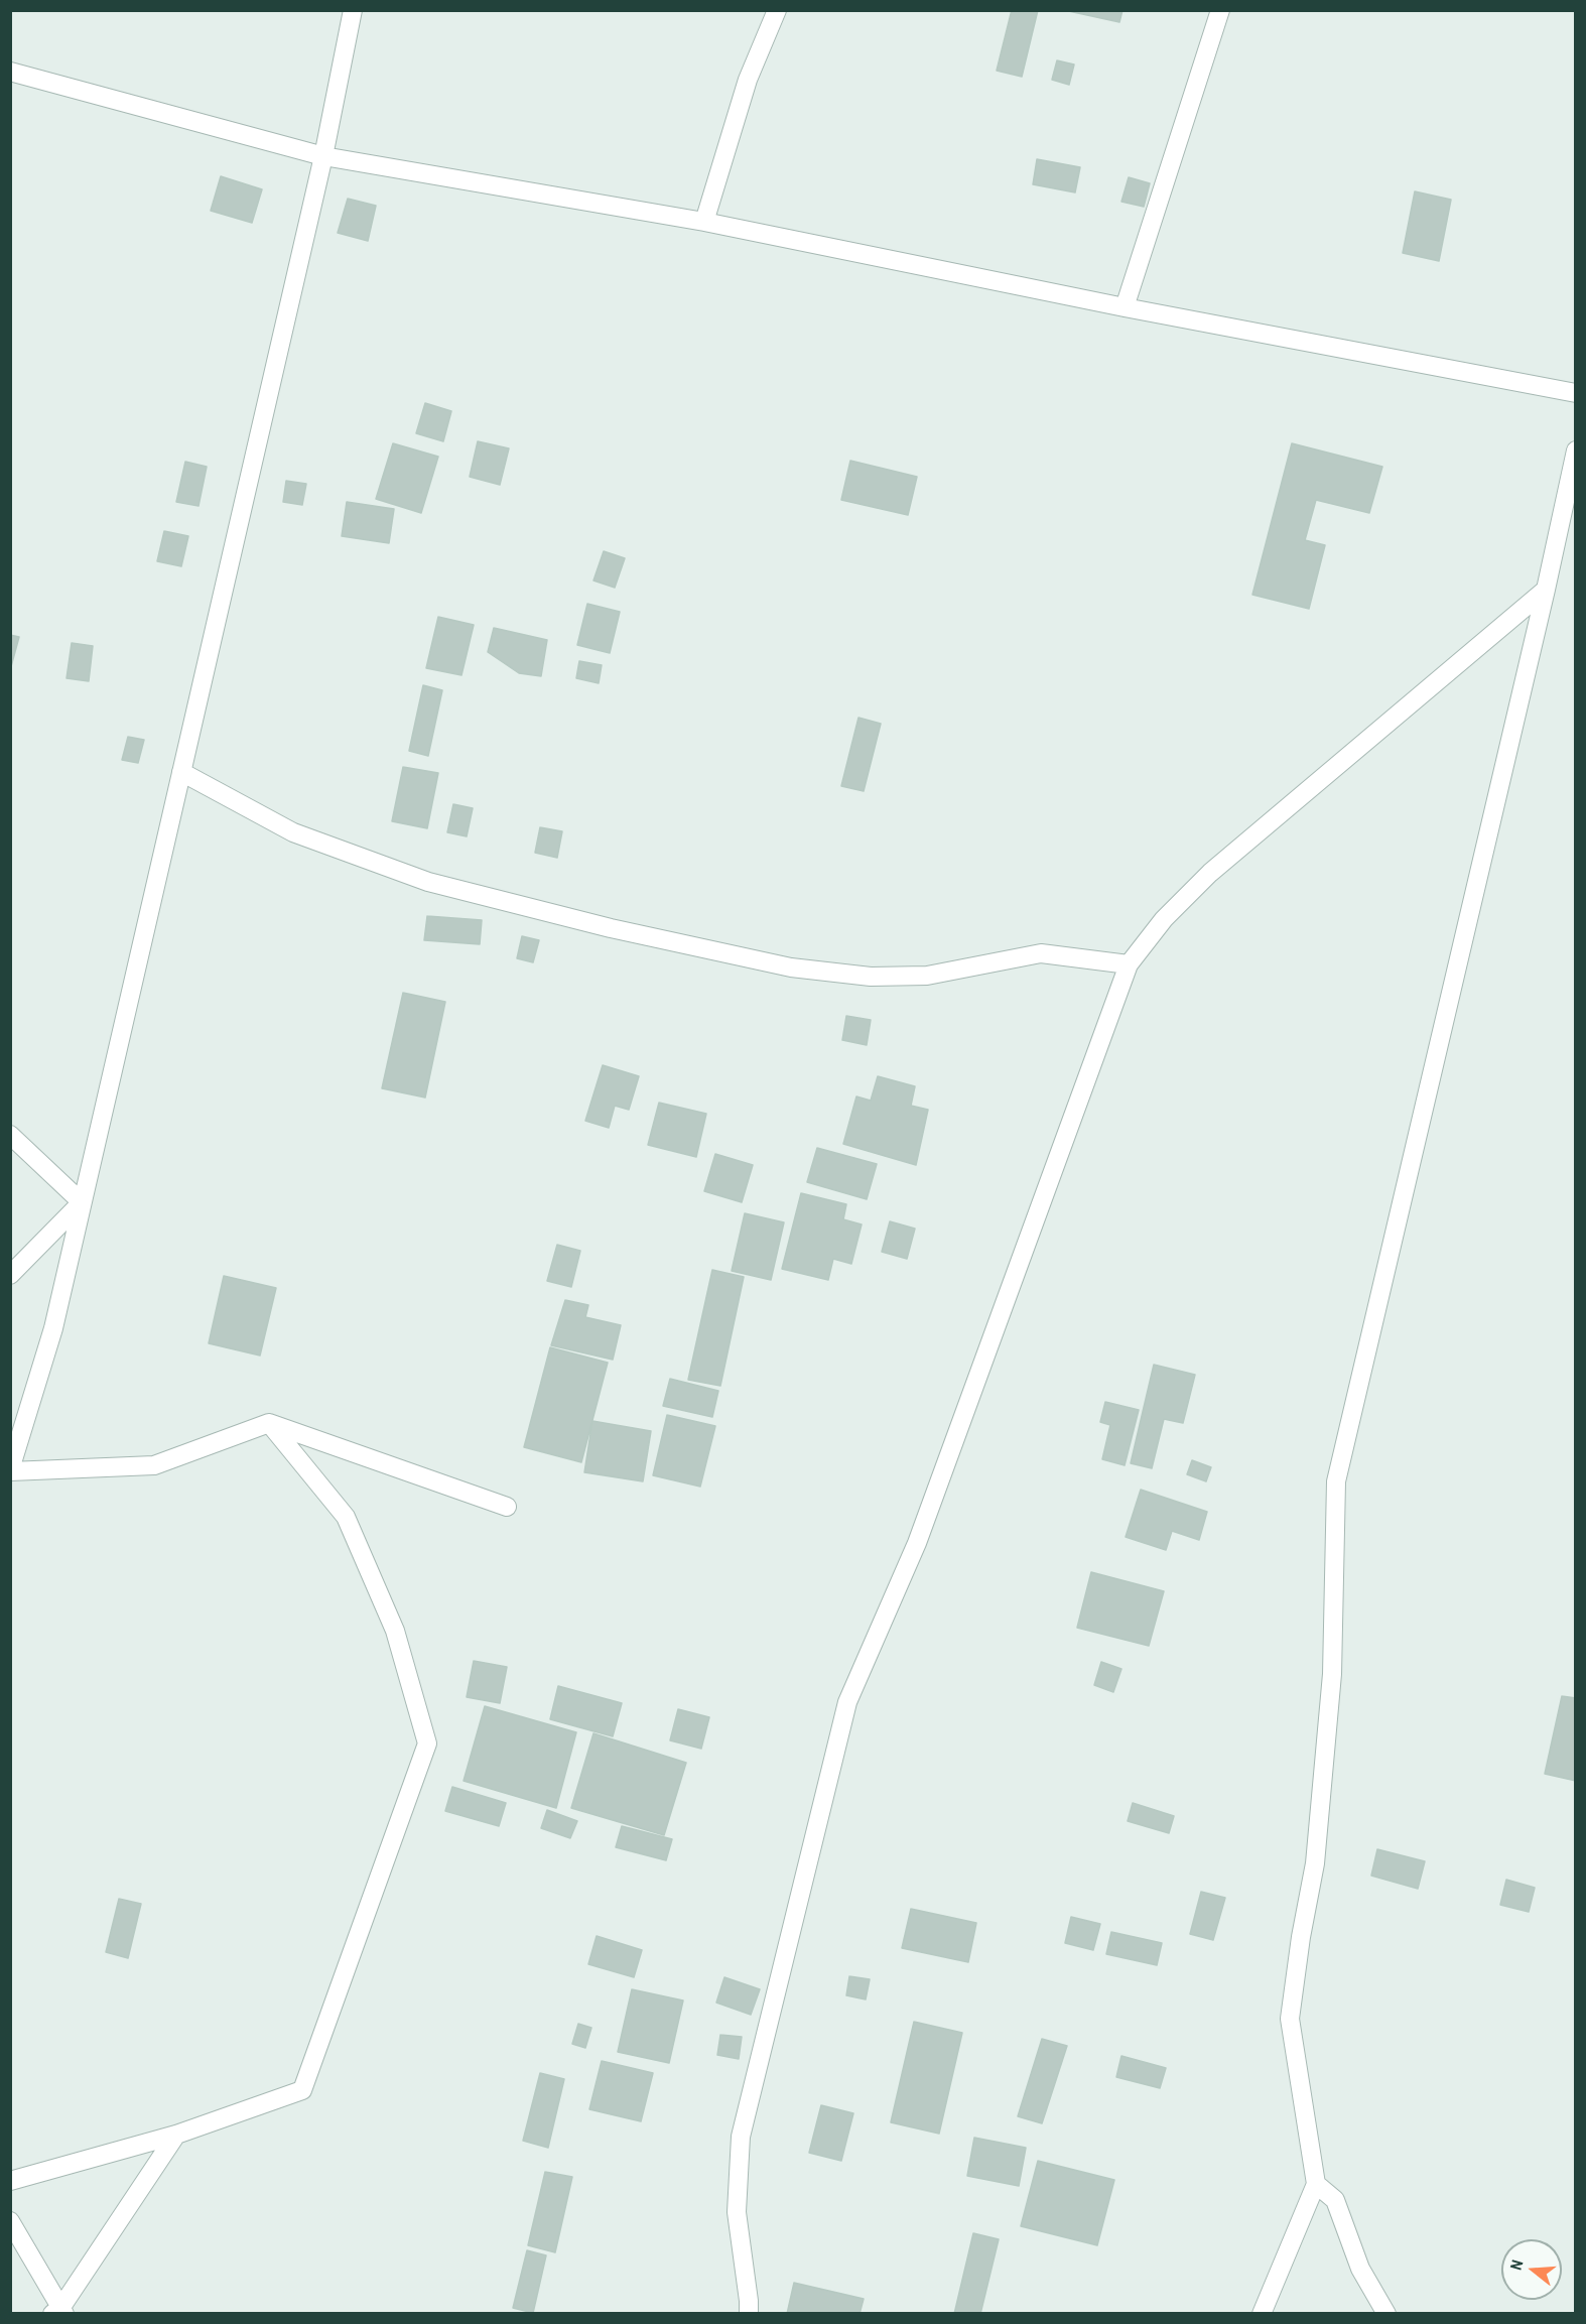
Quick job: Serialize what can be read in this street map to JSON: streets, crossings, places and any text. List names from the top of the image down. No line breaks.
{"north":"left"}
